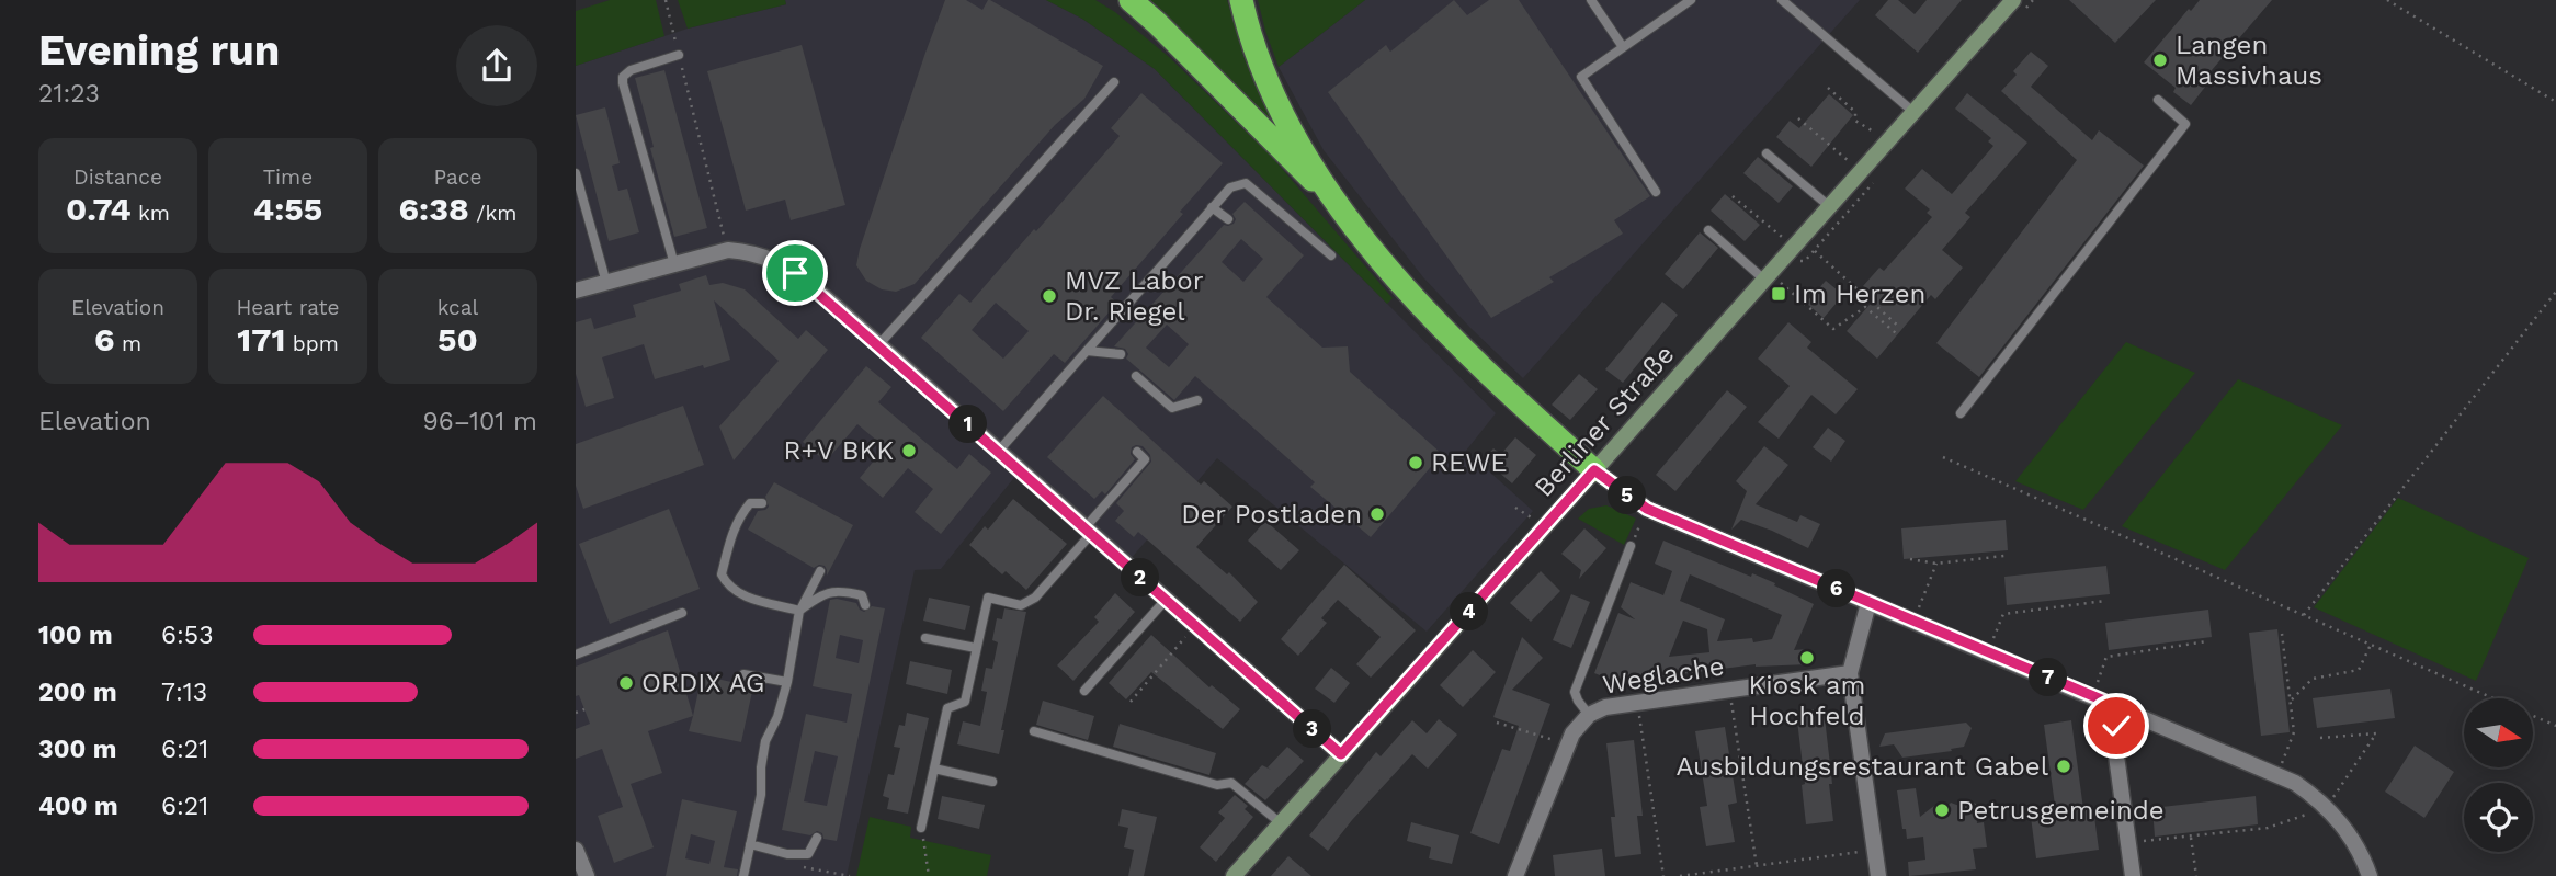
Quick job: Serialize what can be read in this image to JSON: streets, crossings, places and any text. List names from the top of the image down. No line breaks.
{"streets":{"street":["Berliner Straße","Weglache"]},"places":{"other":["Langen Massivhaus","MVZ Labor Dr. Riegel","R+V BKK","REWE","Der Postladen","Kiosk am Hochfeld","ORDIX AG","Ausbildungsrestaurant Gabel","Petrusgemeinde"],"transit":["Im Herzen"]},"north":"right","page":{"heading":["Evening run","21:23"],"stats":[["Distance","0.74 km"],["Time","4:55"],["Pace","6:38 /km"],["Elevation","6 m"],["Heart rate","171 bpm"],["kcal","50"]],"chart":["Elevation","96–101 m"],"pins":["1","5","2","6","4","7","3"],"list":[{"name":"100 m","note":"6:53"},{"name":"200 m","note":"7:13"},{"name":"300 m","note":"6:21"},{"name":"400 m","note":"6:21"}]}}
